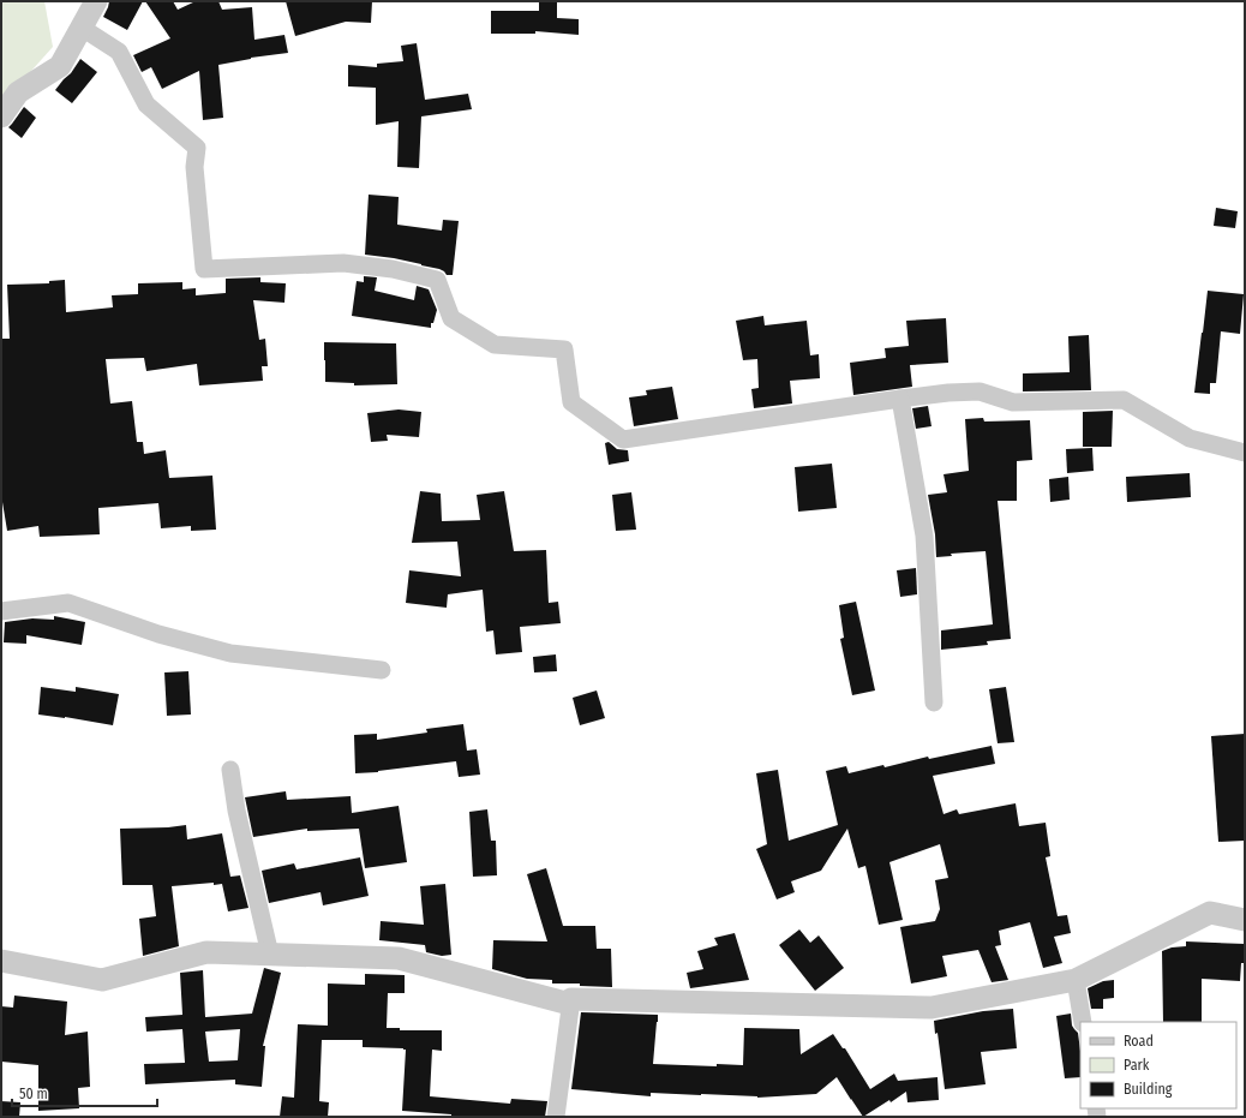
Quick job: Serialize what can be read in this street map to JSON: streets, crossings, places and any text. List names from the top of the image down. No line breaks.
{"legend":["Road","Park","Building"],"scale_bar":"50 m"}
